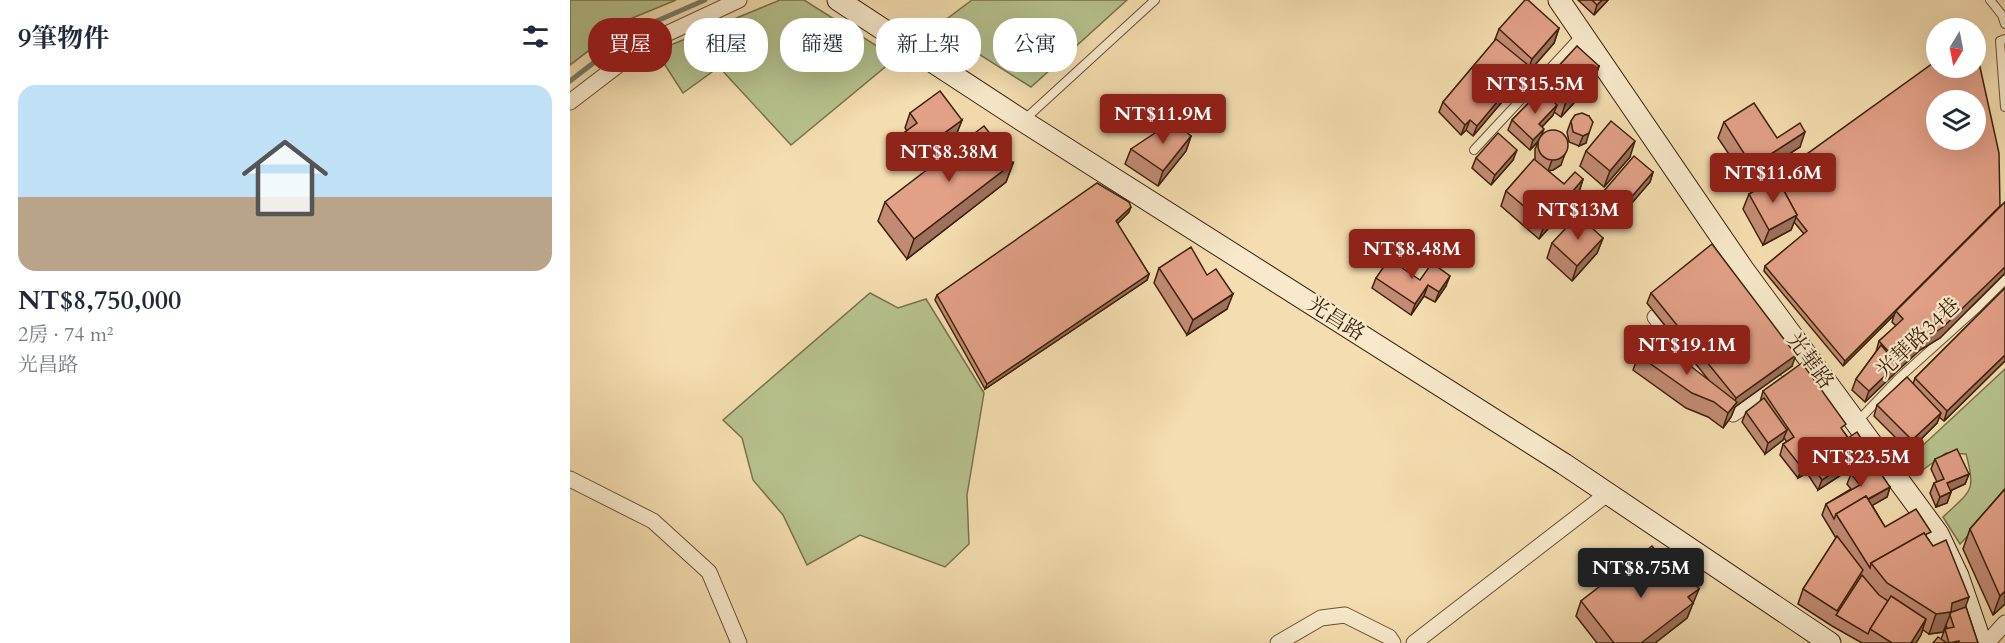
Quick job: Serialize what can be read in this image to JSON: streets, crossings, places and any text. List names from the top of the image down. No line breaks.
{"streets":{"street":["光昌路","光華路"],"lane":["光華路34巷"]},"crossings":[["光華路34巷","光華路"]],"north":"bottom","page":{"heading":"9筆物件","chip":["買屋","租屋","篩選","新上架","公寓"],"price":["NT$15.5M","NT$11.9M","NT$8.38M","NT$11.6M","NT$13M","NT$8.48M","NT$19.1M","NT$23.5M","NT$8.75M"],"list":[{"name":"NT$8,750,000","note":"2房 · 74 m² · 光昌路"}]}}
